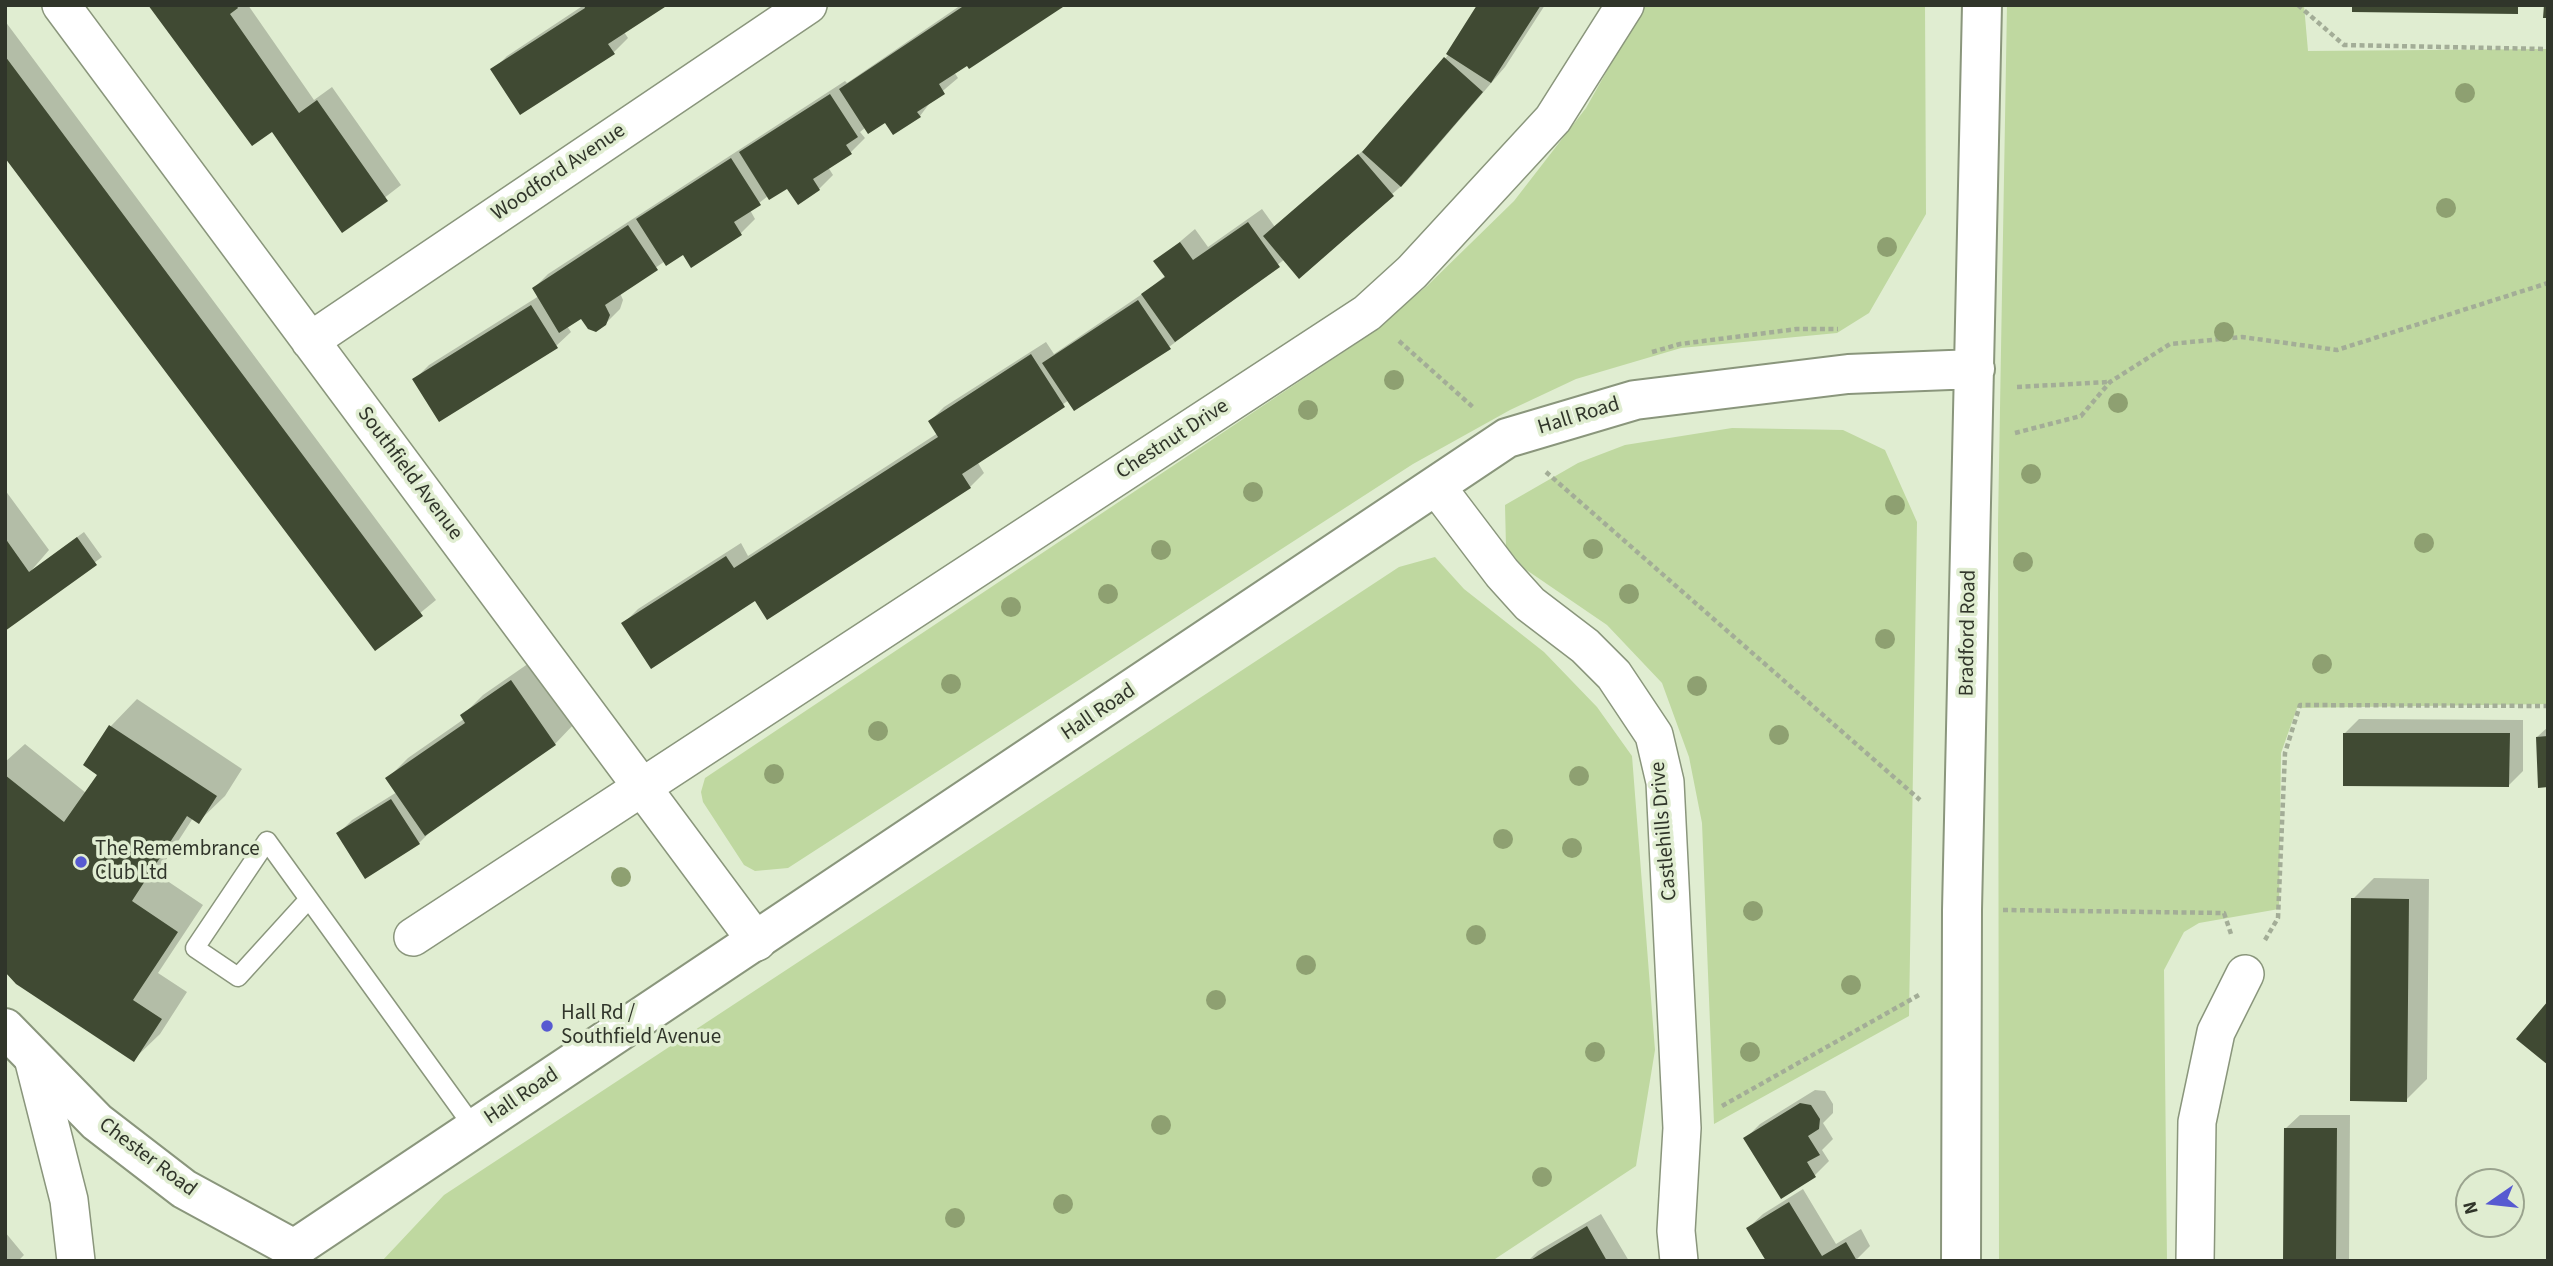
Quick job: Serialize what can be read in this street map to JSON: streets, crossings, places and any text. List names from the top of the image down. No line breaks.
{"streets":{"main road":["Hall Road","Bradford Road","Chester Road"],"street":["Woodford Avenue","Chestnut Drive","Southfield Avenue","Castlehills Drive"]},"crossings":[["Woodford Avenue","Southfield Avenue"],["Hall Road","Southfield Avenue"],["Hall Road","Bradford Road"],["Hall Road","Castlehills Drive"],["Hall Road","Chester Road"],["Chestnut Drive","Southfield Avenue"]],"places":["The Remembrance Club Ltd","Hall Rd / Southfield Avenue"],"north":"left"}
